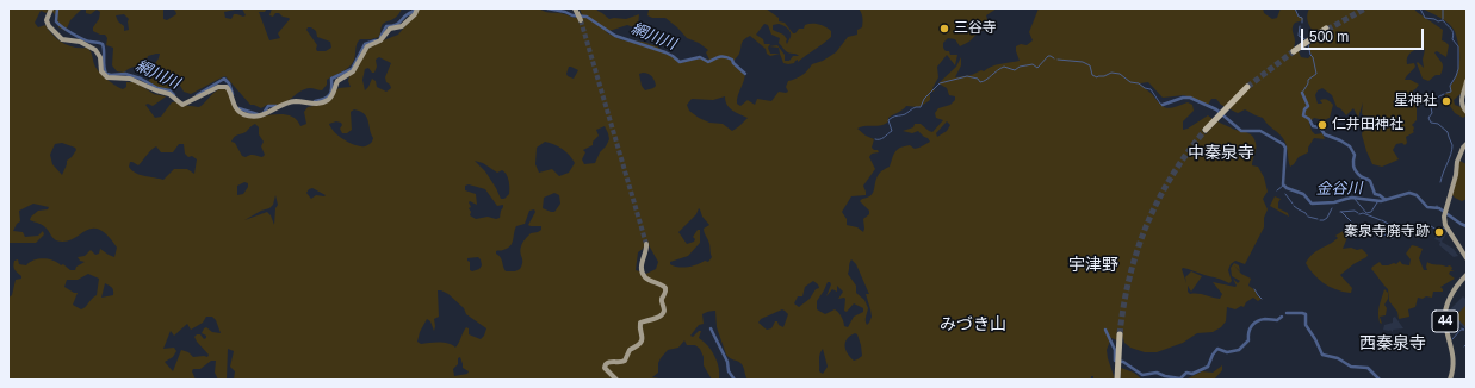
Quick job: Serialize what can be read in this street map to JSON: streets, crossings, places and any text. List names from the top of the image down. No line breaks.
{"streets":{"main road":["44"]},"districts":["中秦泉寺","宇津野","みづき山","西秦泉寺"],"water":["網川川","金谷川"],"places":["三谷寺","星神社","仁井田神社","秦泉寺廃寺跡"],"scale_bar":"500 m"}
